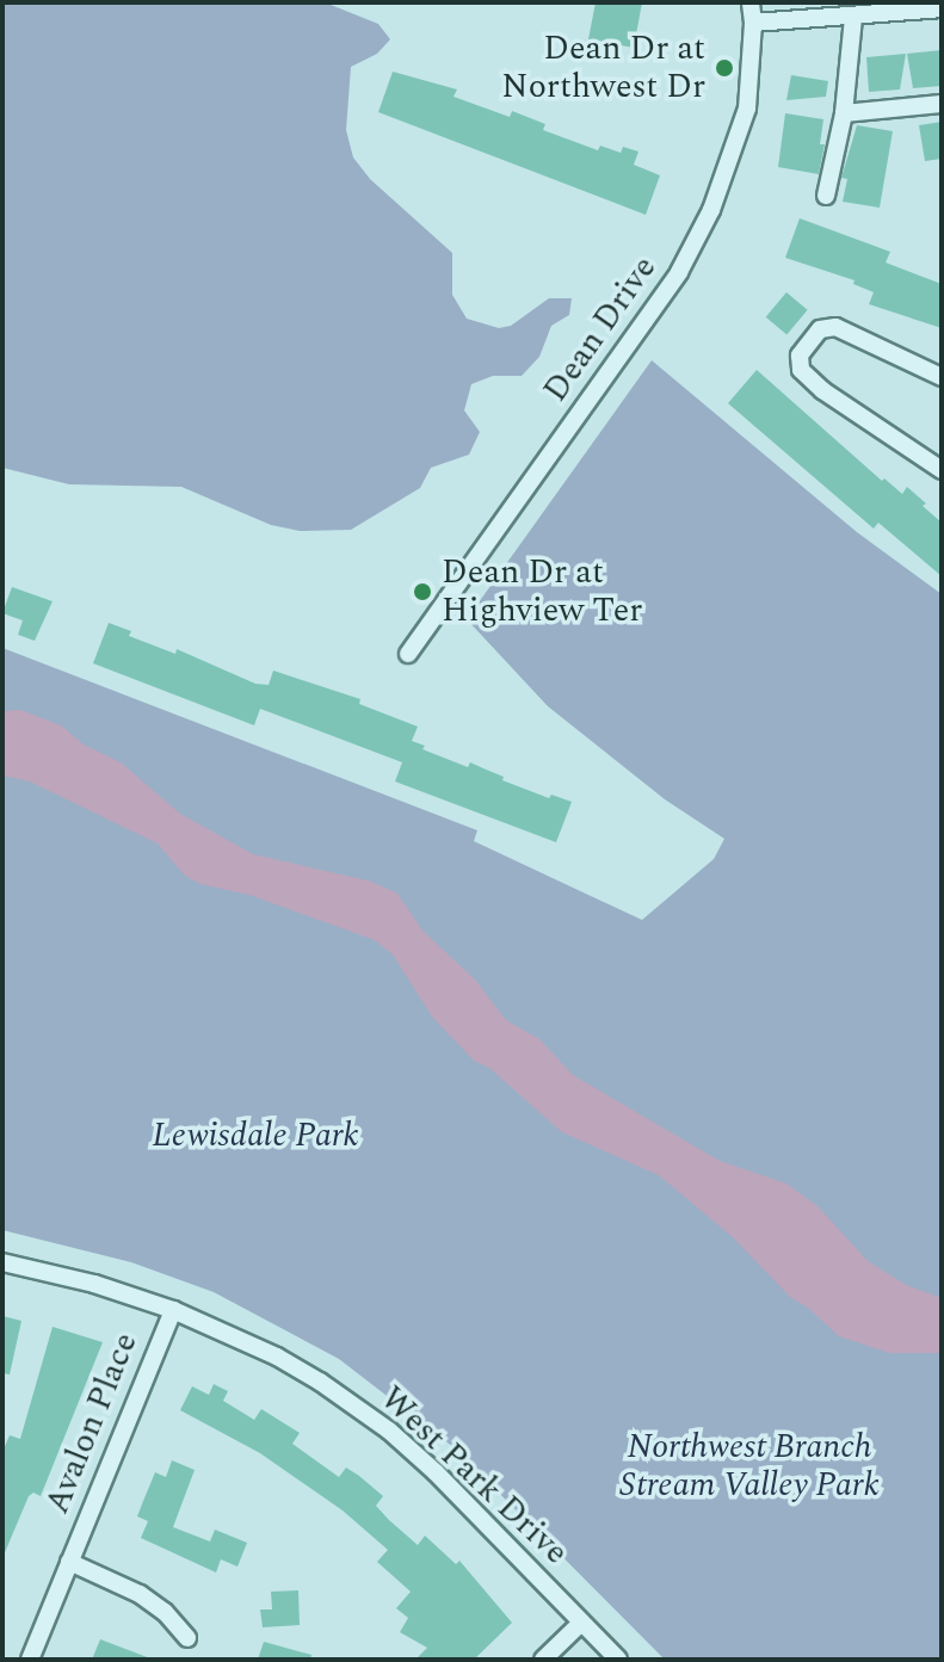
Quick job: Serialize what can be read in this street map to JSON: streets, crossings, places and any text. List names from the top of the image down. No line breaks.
{"streets":{"street":["Dean Drive","Avalon Place","West Park Drive"]},"crossings":[["Avalon Place","West Park Drive"]],"parks":["Lewisdale Park","Northwest Branch Stream Valley Park"],"places":["Dean Dr at Northwest Dr","Dean Dr at Highview Ter"]}
